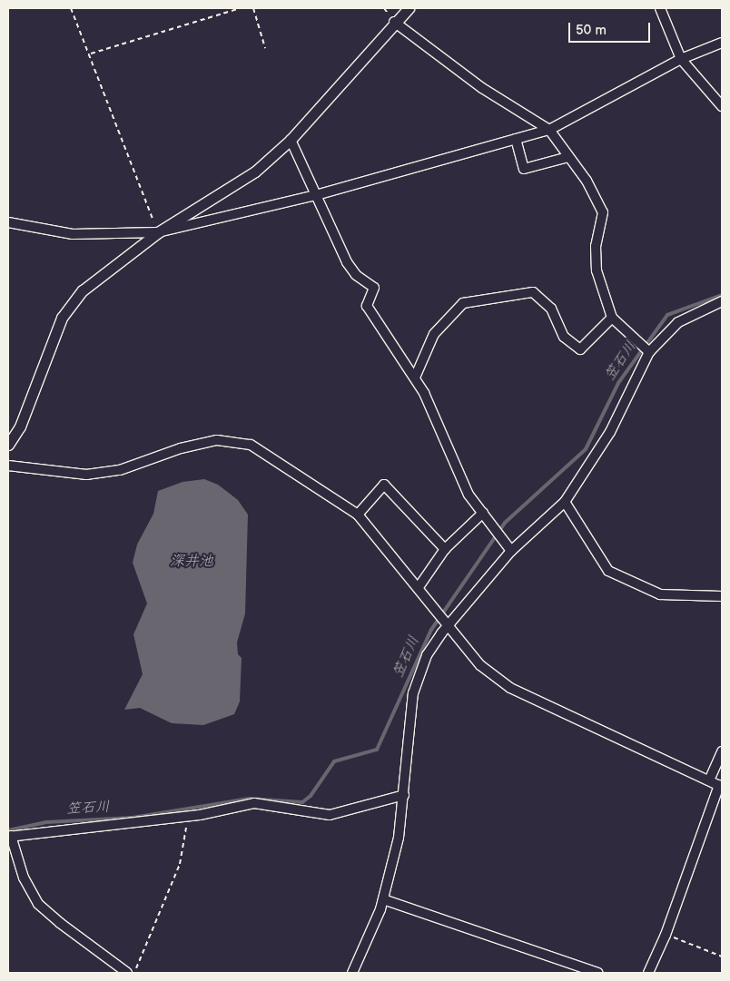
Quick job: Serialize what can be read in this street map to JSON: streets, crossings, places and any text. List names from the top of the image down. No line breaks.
{"water":["笠石川","深井池"],"scale_bar":"50 m"}
